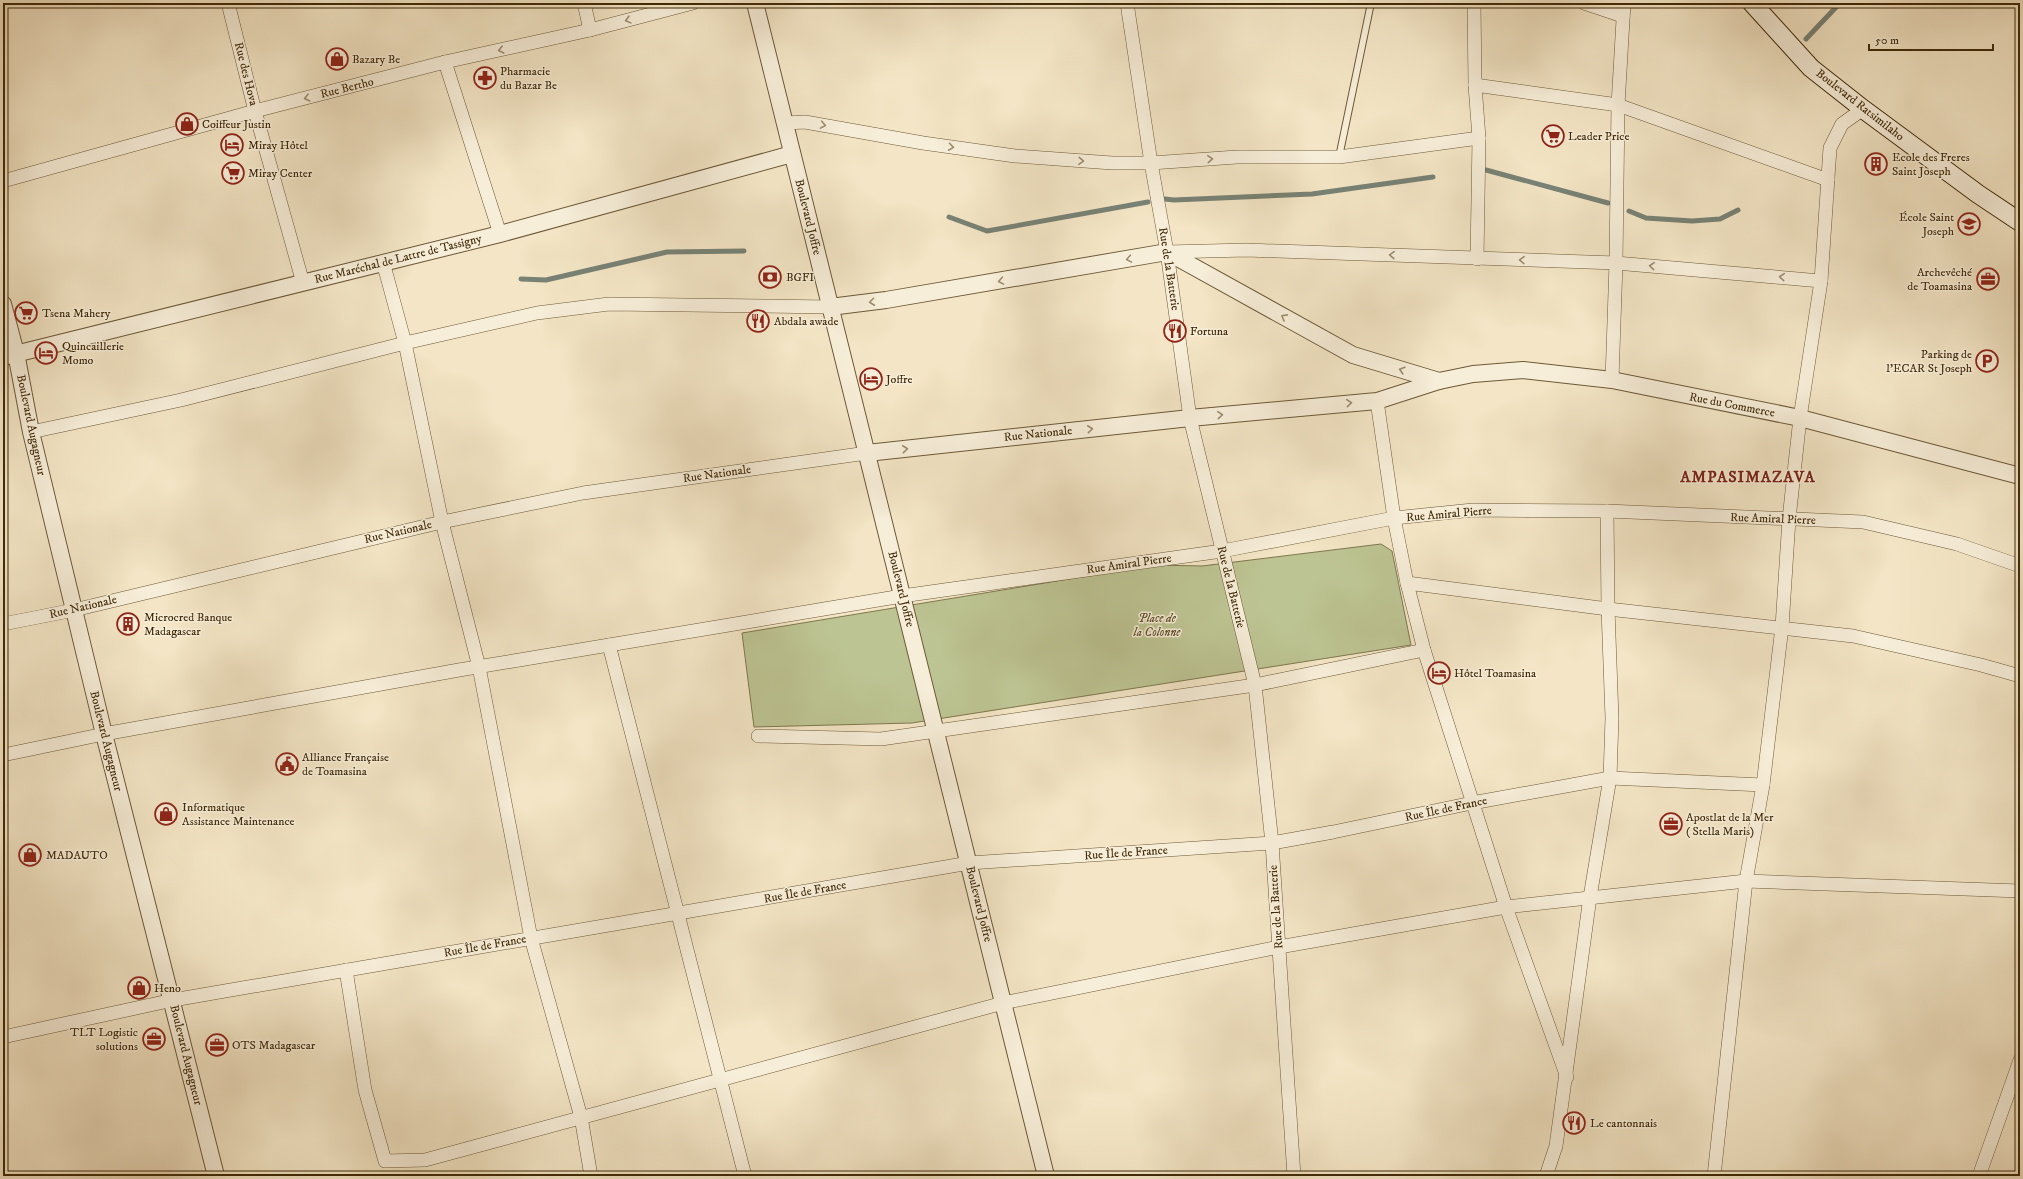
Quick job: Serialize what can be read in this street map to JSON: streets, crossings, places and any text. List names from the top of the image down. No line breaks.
{"streets":{"main road":["Boulevard Ratsimilaho"],"street":["Rue des Hova","Rue Bertho","Boulevard Joffre","Rue Maréchal de Lattre de Tassigny","Rue de la Batterie","Rue du Commerce","Boulevard Augagneur","Rue Nationale","Rue Amiral Pierre","Rue Île de France"]},"crossings":[["Rue des Hova","Rue Bertho"],["Rue des Hova","Rue Maréchal de Lattre de Tassigny"],["Boulevard Joffre","Rue Maréchal de Lattre de Tassigny"],["Boulevard Joffre","Rue Nationale"],["Boulevard Joffre","Rue Amiral Pierre"],["Boulevard Joffre","Rue Île de France"],["Rue Maréchal de Lattre de Tassigny","Boulevard Augagneur"],["Rue de la Batterie","Rue Nationale"],["Rue de la Batterie","Rue Amiral Pierre"],["Rue de la Batterie","Rue Île de France"],["Rue du Commerce","Rue Nationale"],["Boulevard Augagneur","Rue Nationale"],["Boulevard Augagneur","Rue Amiral Pierre"],["Boulevard Augagneur","Rue Île de France"]],"one_way":["Rue Bertho","Rue Nationale"],"districts":["AMPASIMAZAVA"],"parks":["Place de la Colonne"],"places":{"shop":["Bazary Be","Coiffeur Justin","Informatique Assistance Maintenance","MADAUTO","Heno"],"pharmacy":["Pharmacie du Bazar Be"],"supermarket":["Leader Price","Miray Center","Tsena Mahery"],"hotel":["Miray Hôtel","Quincaillerie Momo","Joffre","Hôtel Toamasina"],"building":["Ecole des Freres Saint Joseph","Microcred Banque Madagascar"],"school or university":["École Saint Joseph"],"bank":["BGFI"],"office":["Archevêché de Toamasina","Apostlat de la Mer ( Stella Maris)","TLT Logistic solutions","OTS Madagascar"],"restaurant":["Abdala awade","Fortuna","Le cantonnais"],"parking":["Parking de l'ECAR St Joseph"],"public building":["Alliance Française de Toamasina"]},"scale_bar":"50 m"}
